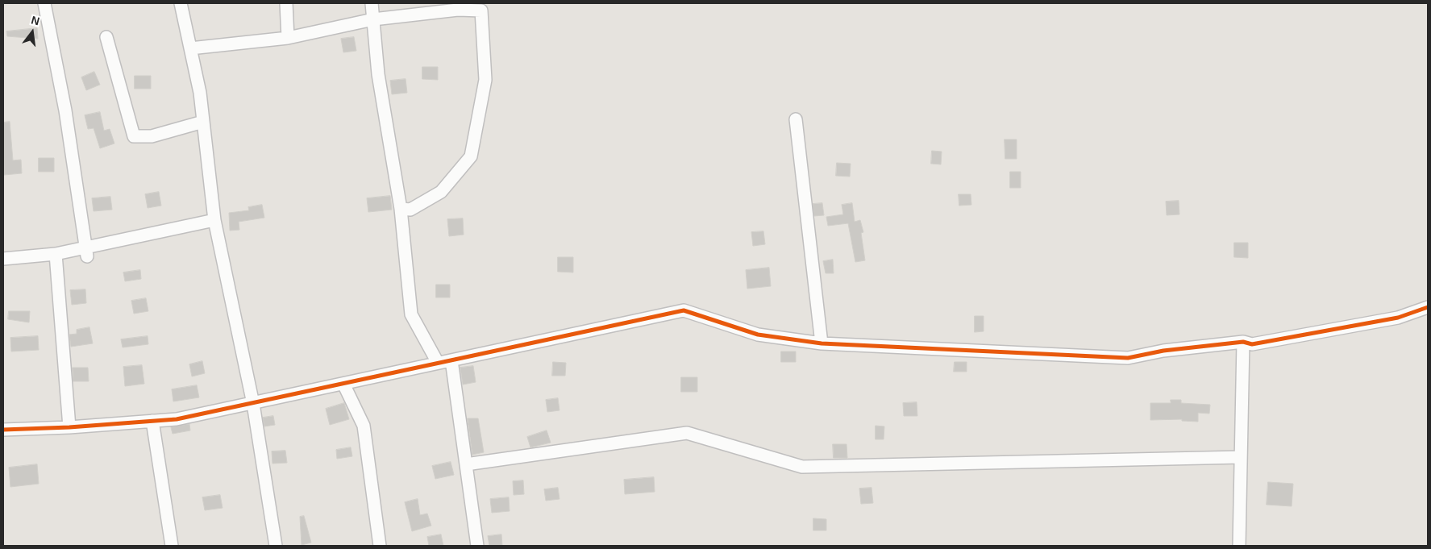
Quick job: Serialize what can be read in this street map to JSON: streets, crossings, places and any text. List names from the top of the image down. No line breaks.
{"north":"top"}
